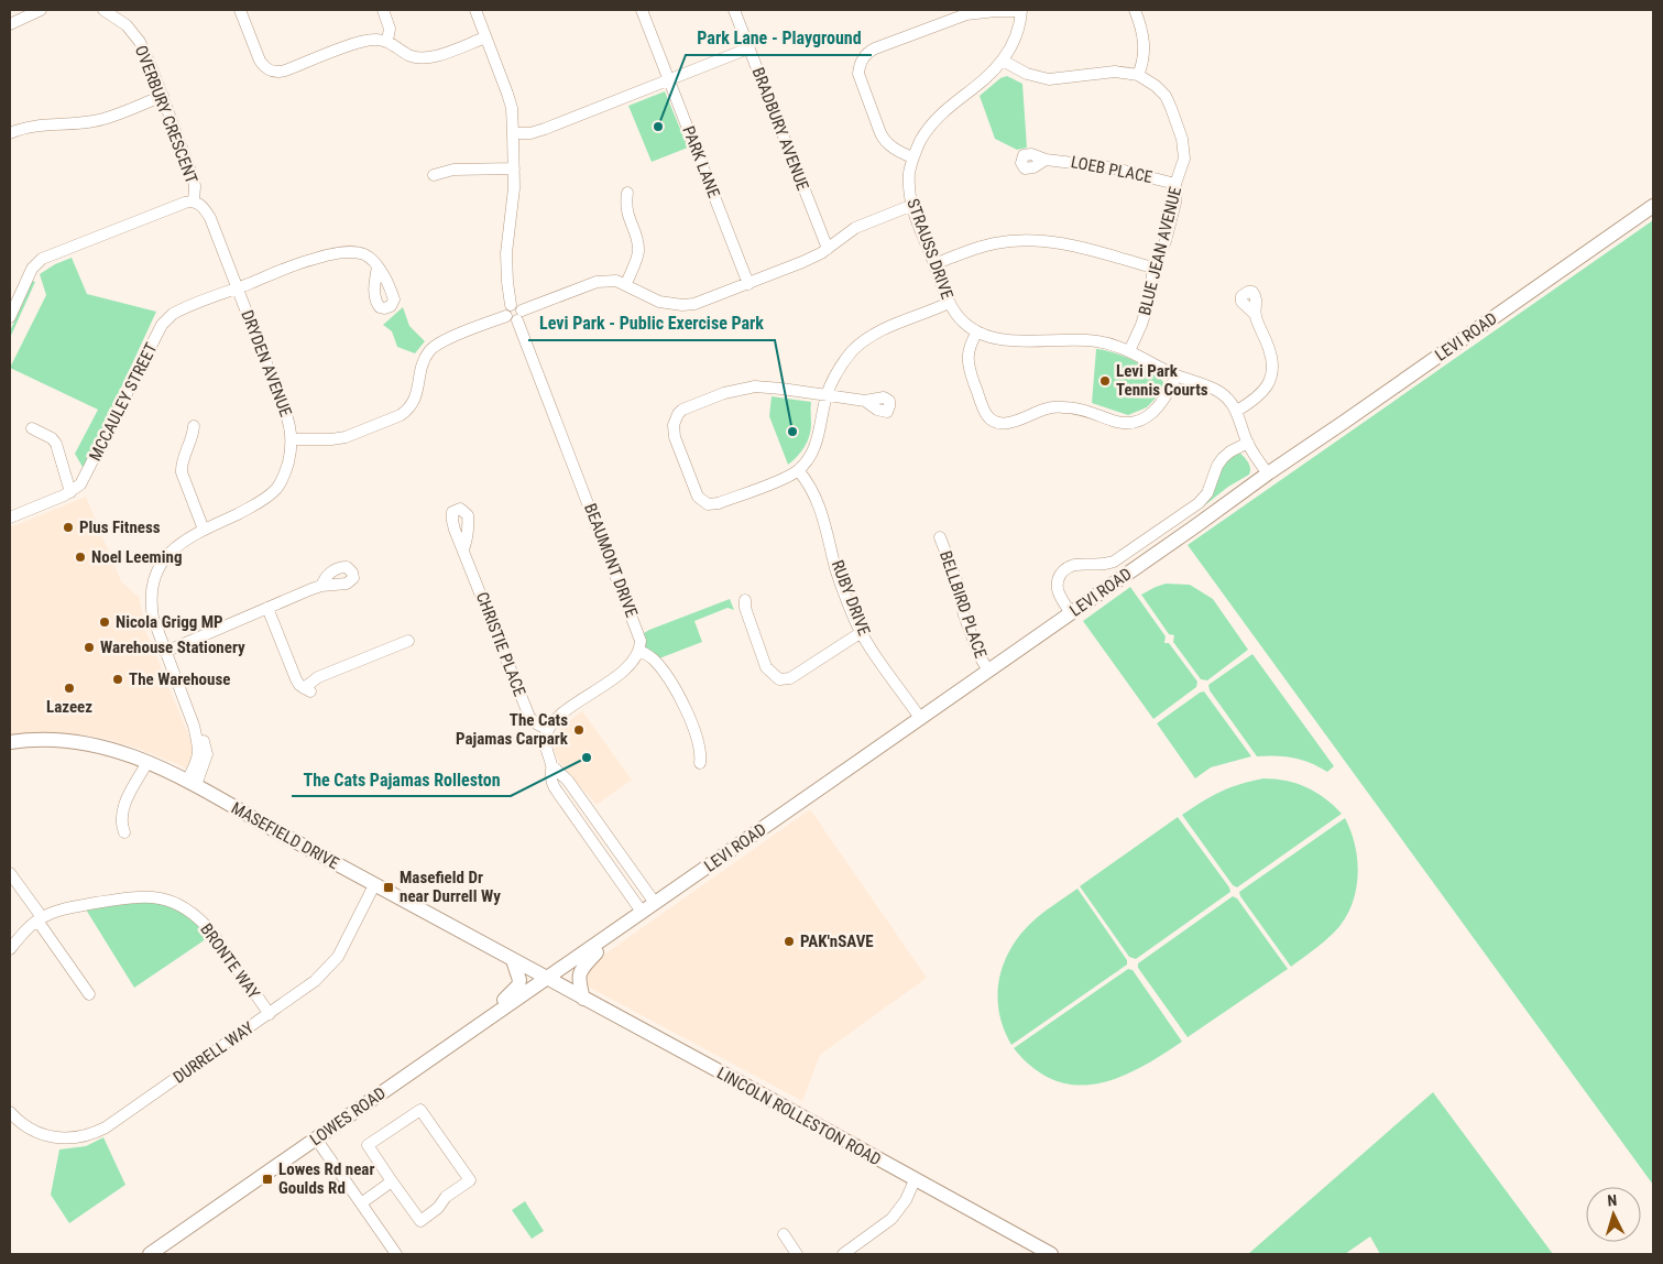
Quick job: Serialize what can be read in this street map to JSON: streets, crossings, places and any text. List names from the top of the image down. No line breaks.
{"streets":{"main road":["LEVI ROAD","MASEFIELD DRIVE","LOWES ROAD","LINCOLN ROLLESTON ROAD"],"street":["OVERBURY CRESCENT","BRADBURY AVENUE","PARK LANE","LOEB PLACE","STRAUSS DRIVE","BLUE JEAN AVENUE","DRYDEN AVENUE","MCCAULEY STREET","BEAUMONT DRIVE","RUBY DRIVE","BELLBIRD PLACE","CHRISTIE PLACE","BRONTE WAY","DURRELL WAY"]},"crossings":[["OVERBURY CRESCENT","DRYDEN AVENUE"],["LOEB PLACE","BLUE JEAN AVENUE"],["STRAUSS DRIVE","BLUE JEAN AVENUE"],["STRAUSS DRIVE","LEVI ROAD"],["LEVI ROAD","RUBY DRIVE"],["LEVI ROAD","BELLBIRD PLACE"],["LEVI ROAD","MASEFIELD DRIVE"],["LEVI ROAD","LOWES ROAD"],["LEVI ROAD","LINCOLN ROLLESTON ROAD"],["DRYDEN AVENUE","MCCAULEY STREET"],["DRYDEN AVENUE","MASEFIELD DRIVE"],["MASEFIELD DRIVE","DURRELL WAY"],["MASEFIELD DRIVE","LOWES ROAD"],["MASEFIELD DRIVE","LINCOLN ROLLESTON ROAD"],["BRONTE WAY","DURRELL WAY"],["LOWES ROAD","LINCOLN ROLLESTON ROAD"]],"places":{"other":["Park Lane - Playground","Levi Park Tennis Courts","Levi Park - Public Exercise Park","Plus Fitness","Noel Leeming","Nicola Grigg MP","Warehouse Stationery","The Warehouse","Lazeez","The Cats Pajamas Carpark","The Cats Pajamas Rolleston","PAK'nSAVE"],"transit":["Masefield Dr near Durrell Wy","Lowes Rd near Goulds Rd"]},"north":"top"}
